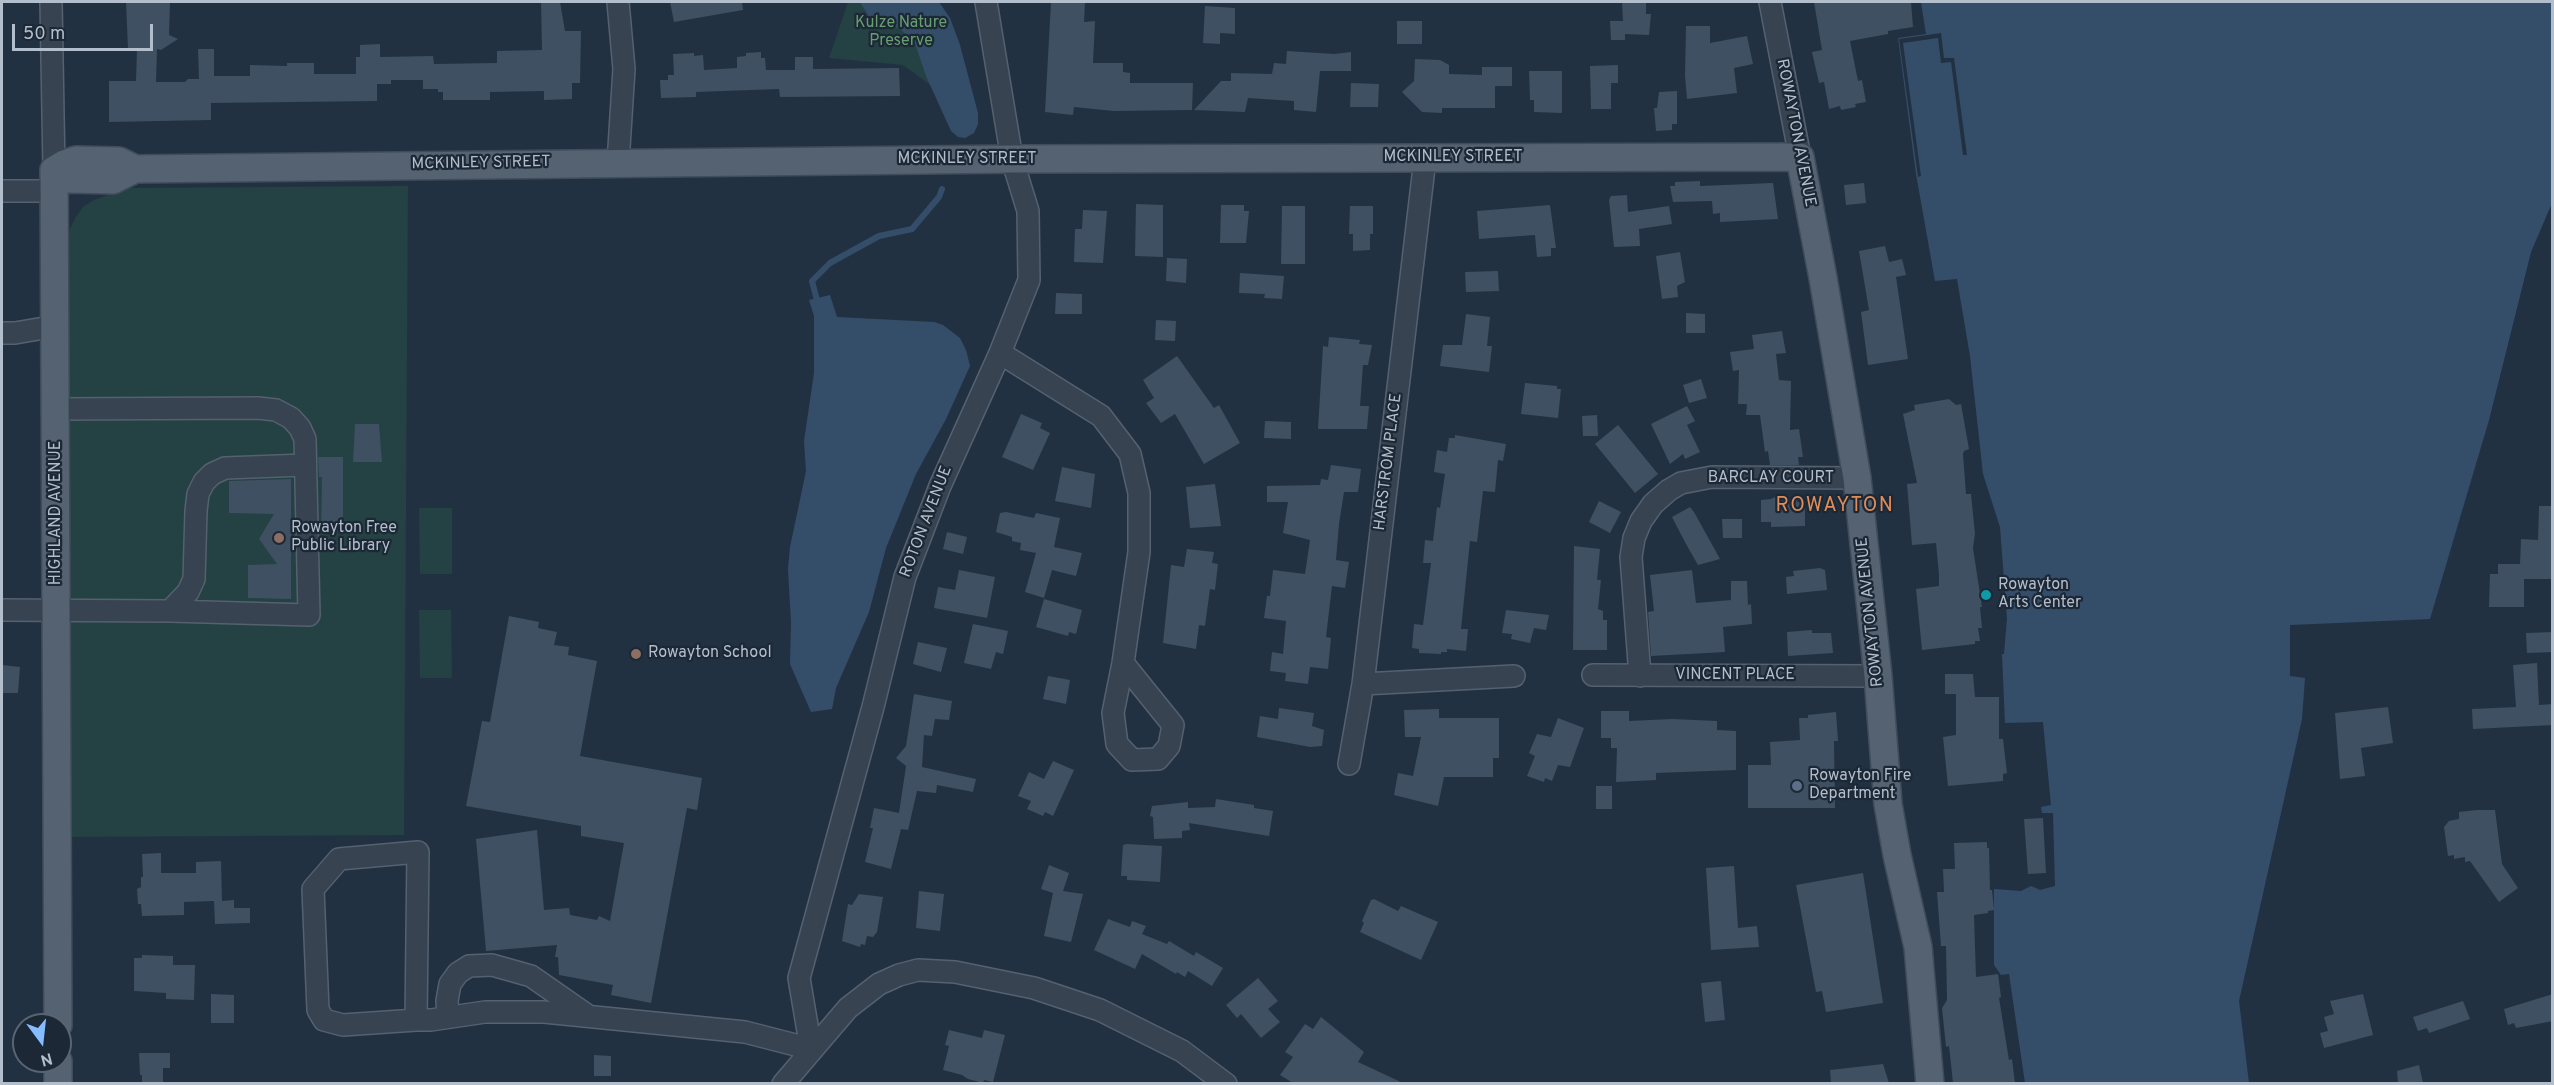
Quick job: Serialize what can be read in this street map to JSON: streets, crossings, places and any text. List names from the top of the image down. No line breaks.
{"streets":{"main road":["ROWAYTON AVENUE","MCKINLEY STREET","HIGHLAND AVENUE"],"street":["HARSTROM PLACE","BARCLAY COURT","ROTON AVENUE","VINCENT PLACE"]},"crossings":[["ROWAYTON AVENUE","MCKINLEY STREET"],["ROWAYTON AVENUE","BARCLAY COURT"],["ROWAYTON AVENUE","VINCENT PLACE"],["MCKINLEY STREET","HARSTROM PLACE"],["MCKINLEY STREET","HIGHLAND AVENUE"],["MCKINLEY STREET","ROTON AVENUE"],["BARCLAY COURT","VINCENT PLACE"]],"districts":["ROWAYTON"],"parks":["Kulze Nature Preserve"],"places":["Rowayton Free Public Library","Rowayton Arts Center","Rowayton School","Rowayton Fire Department"],"scale_bar":"50 m","north":"bottom"}
